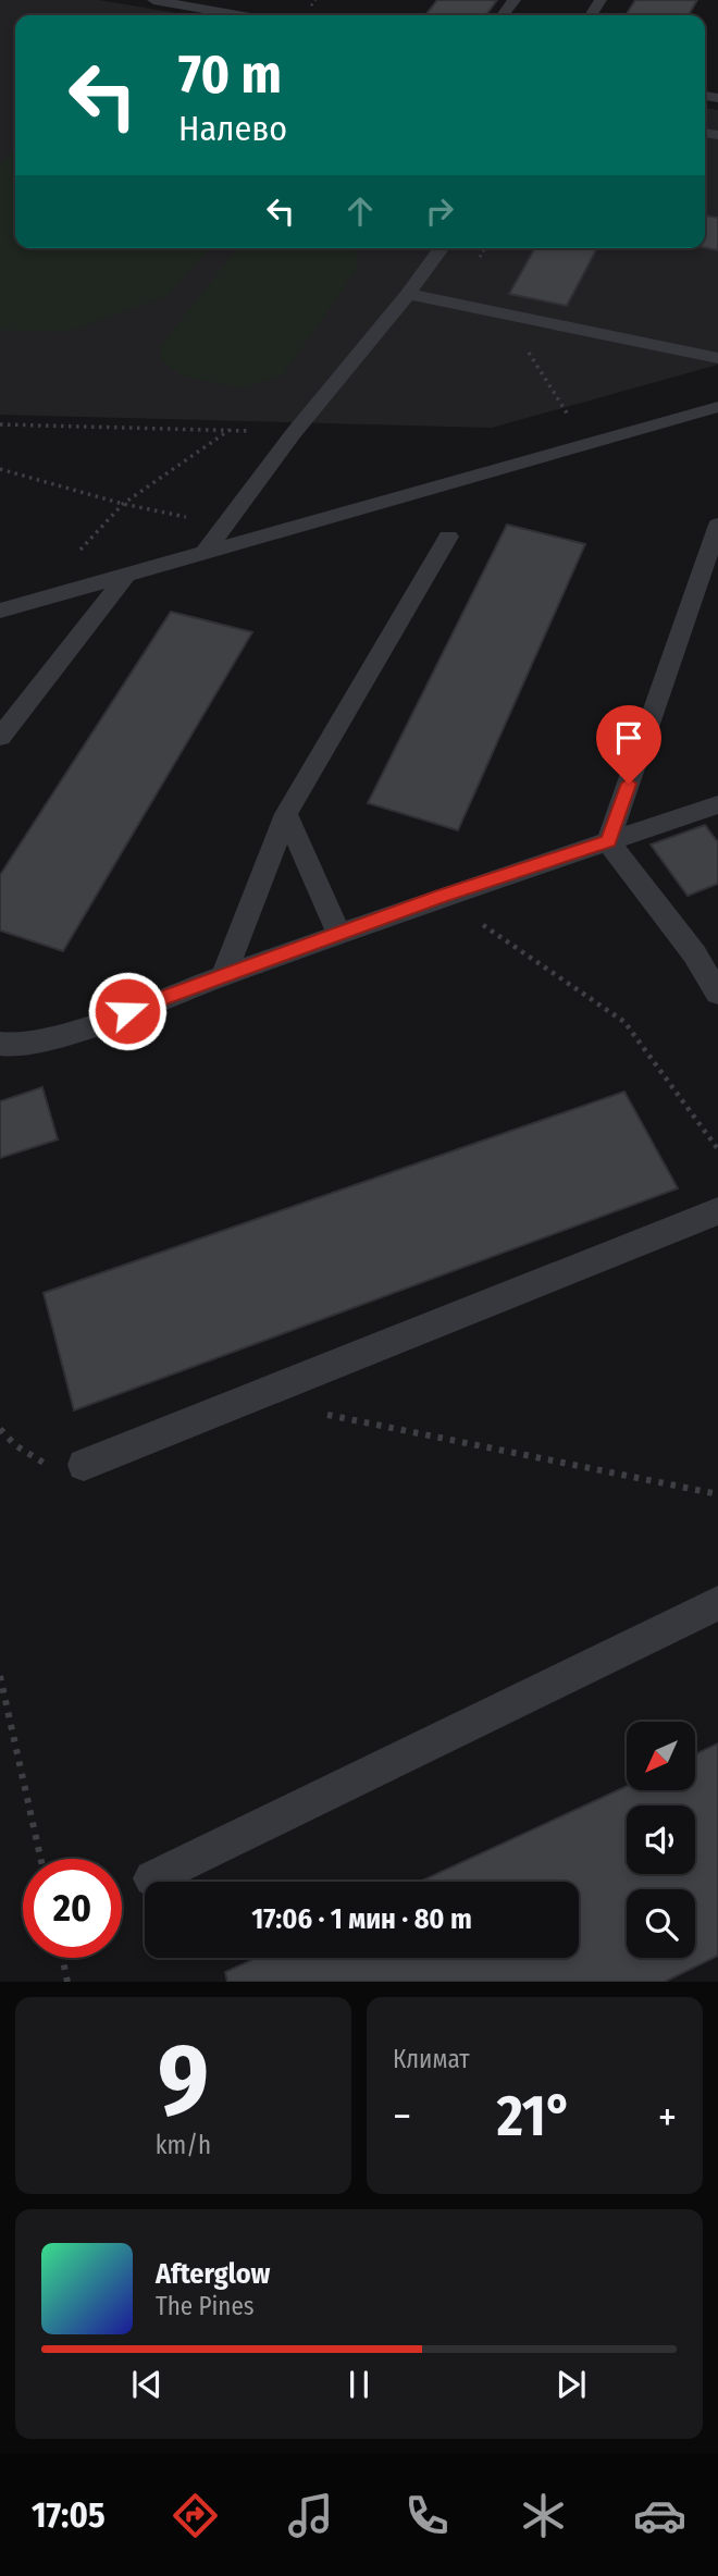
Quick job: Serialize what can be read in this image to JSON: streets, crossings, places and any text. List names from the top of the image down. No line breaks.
{"north":"bottom left","page":{"turn":["70 m","Налево"],"limit":"20","trip":"17:06 · 1 мин · 80 m","tile":[["9","km/h"],"Климат"],"heat":["−","21°","+"],"song":["Afterglow","The Pines"],"tabs":"17:05"}}
